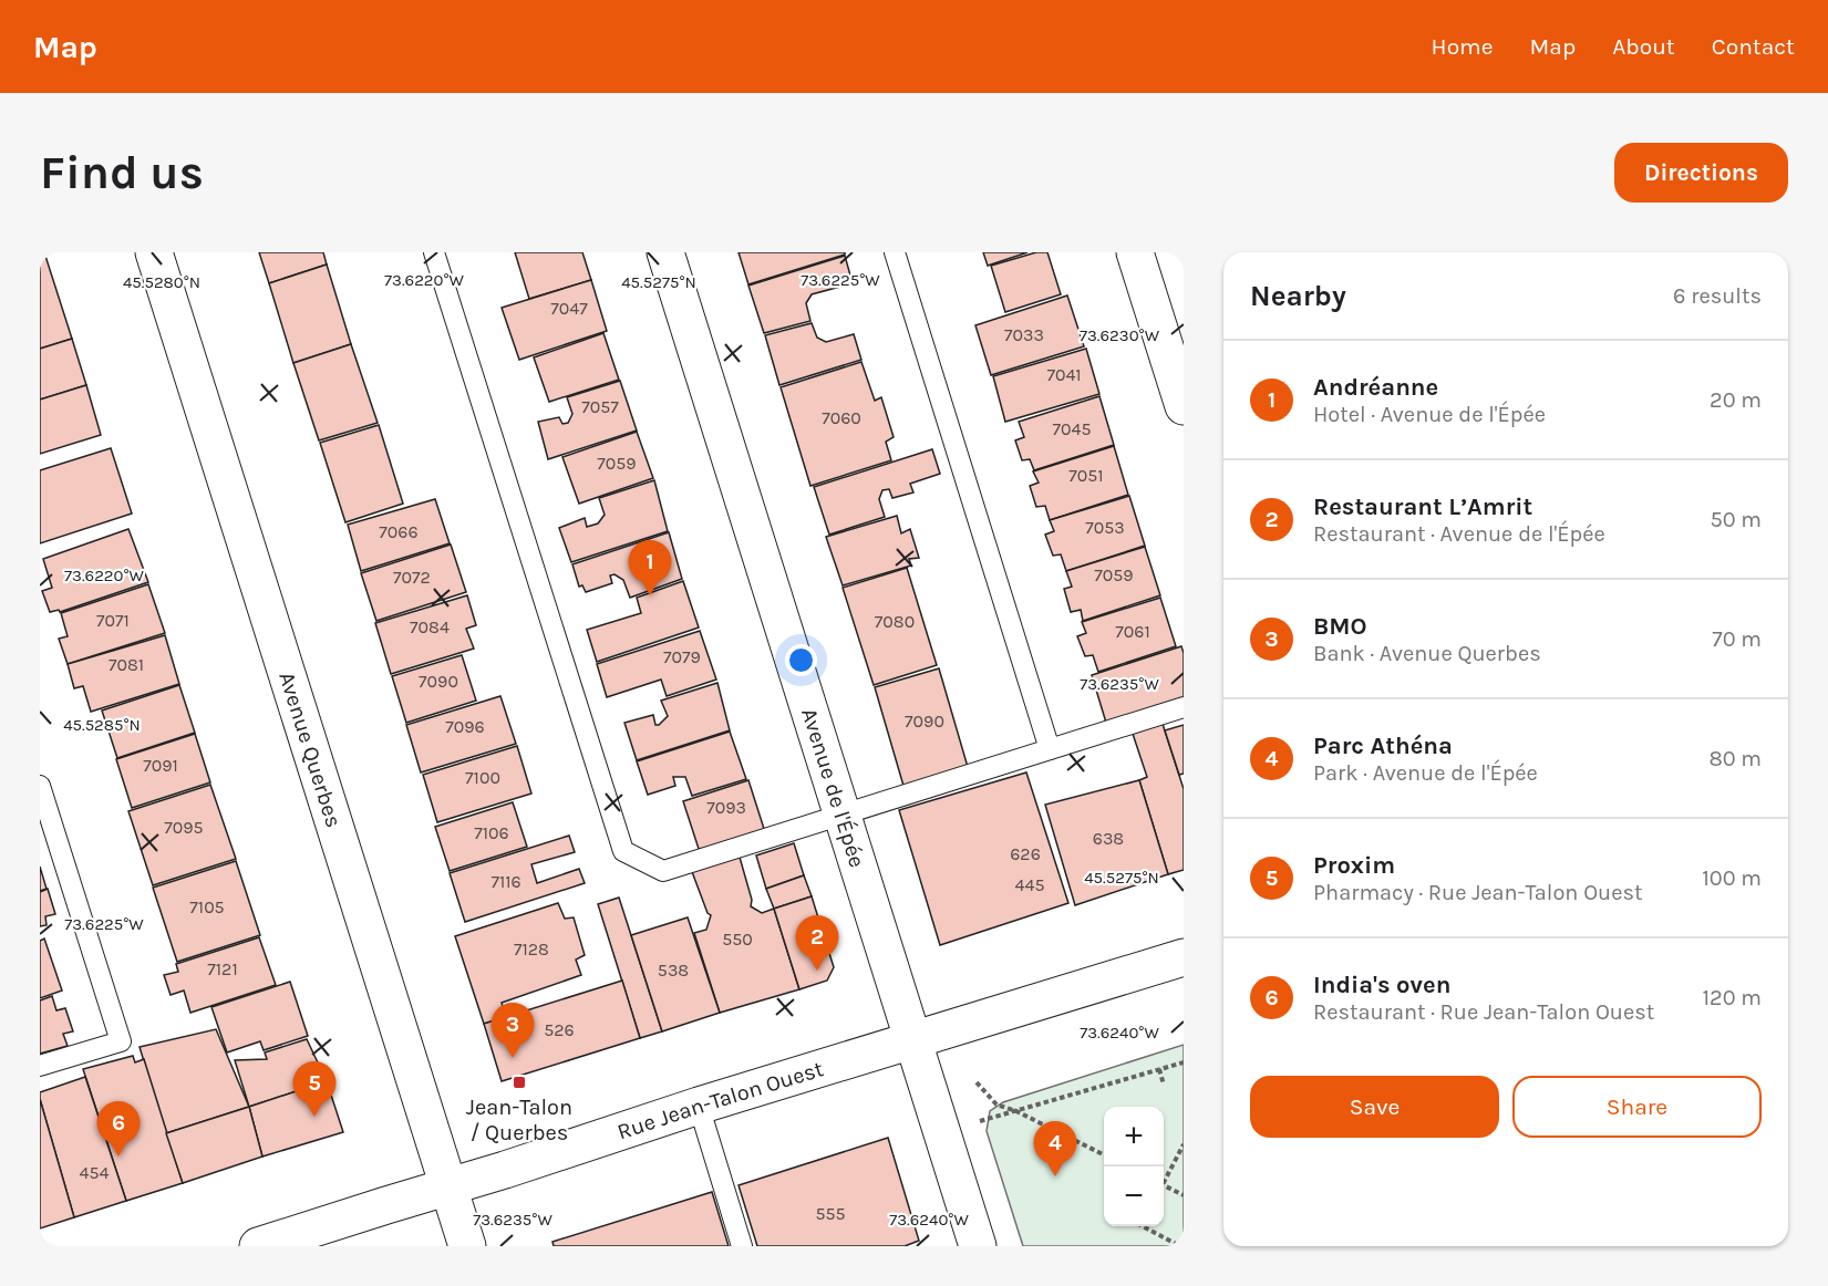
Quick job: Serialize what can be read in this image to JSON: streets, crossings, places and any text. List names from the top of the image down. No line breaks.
{"streets":{"street":["Avenue Querbes","Avenue de l'Épée","Rue Jean-Talon Ouest"]},"crossings":[["Avenue Querbes","Rue Jean-Talon Ouest"],["Avenue de l'Épée","Rue Jean-Talon Ouest"]],"places":{"transit":["Jean-Talon / Querbes"]},"house_numbers":["7047","7033","7041","7057","7060","7045","7059","7051","7053","7066","7059","7072","7071","7080","7084","7061","7079","7081","7090","7090","7096","7091","7100","7093","7095","7106","638","626","7116","445","7105","550","7128","7121","538","526","454","555"],"page":{"header":"Map","nav":["Home","Map","About","Contact"],"buttons":["Directions",["Save","Share"]],"title":"Find us","heading":["Nearby","6 results"],"list":[{"mark":"1","name":"Andréanne","note":"Hotel · Avenue de l'Épée","value":"20 m"},{"mark":"2","name":"Restaurant L’Amrit","note":"Restaurant · Avenue de l'Épée","value":"50 m"},{"mark":"3","name":"BMO","note":"Bank · Avenue Querbes","value":"70 m"},{"mark":"4","name":"Parc Athéna","note":"Park · Avenue de l'Épée","value":"80 m"},{"mark":"5","name":"Proxim","note":"Pharmacy · Rue Jean-Talon Ouest","value":"100 m"},{"mark":"6","name":"India's oven","note":"Restaurant · Rue Jean-Talon Ouest","value":"120 m"}],"pins":["1","2","3","5","6","4"],"map_buttons":["+","−"]},"coordinates":["73.6220°W","73.6225°W","45.5280°N","45.5275°N","73.6230°W","73.6235°W","45.5285°N","73.6240°W"]}
